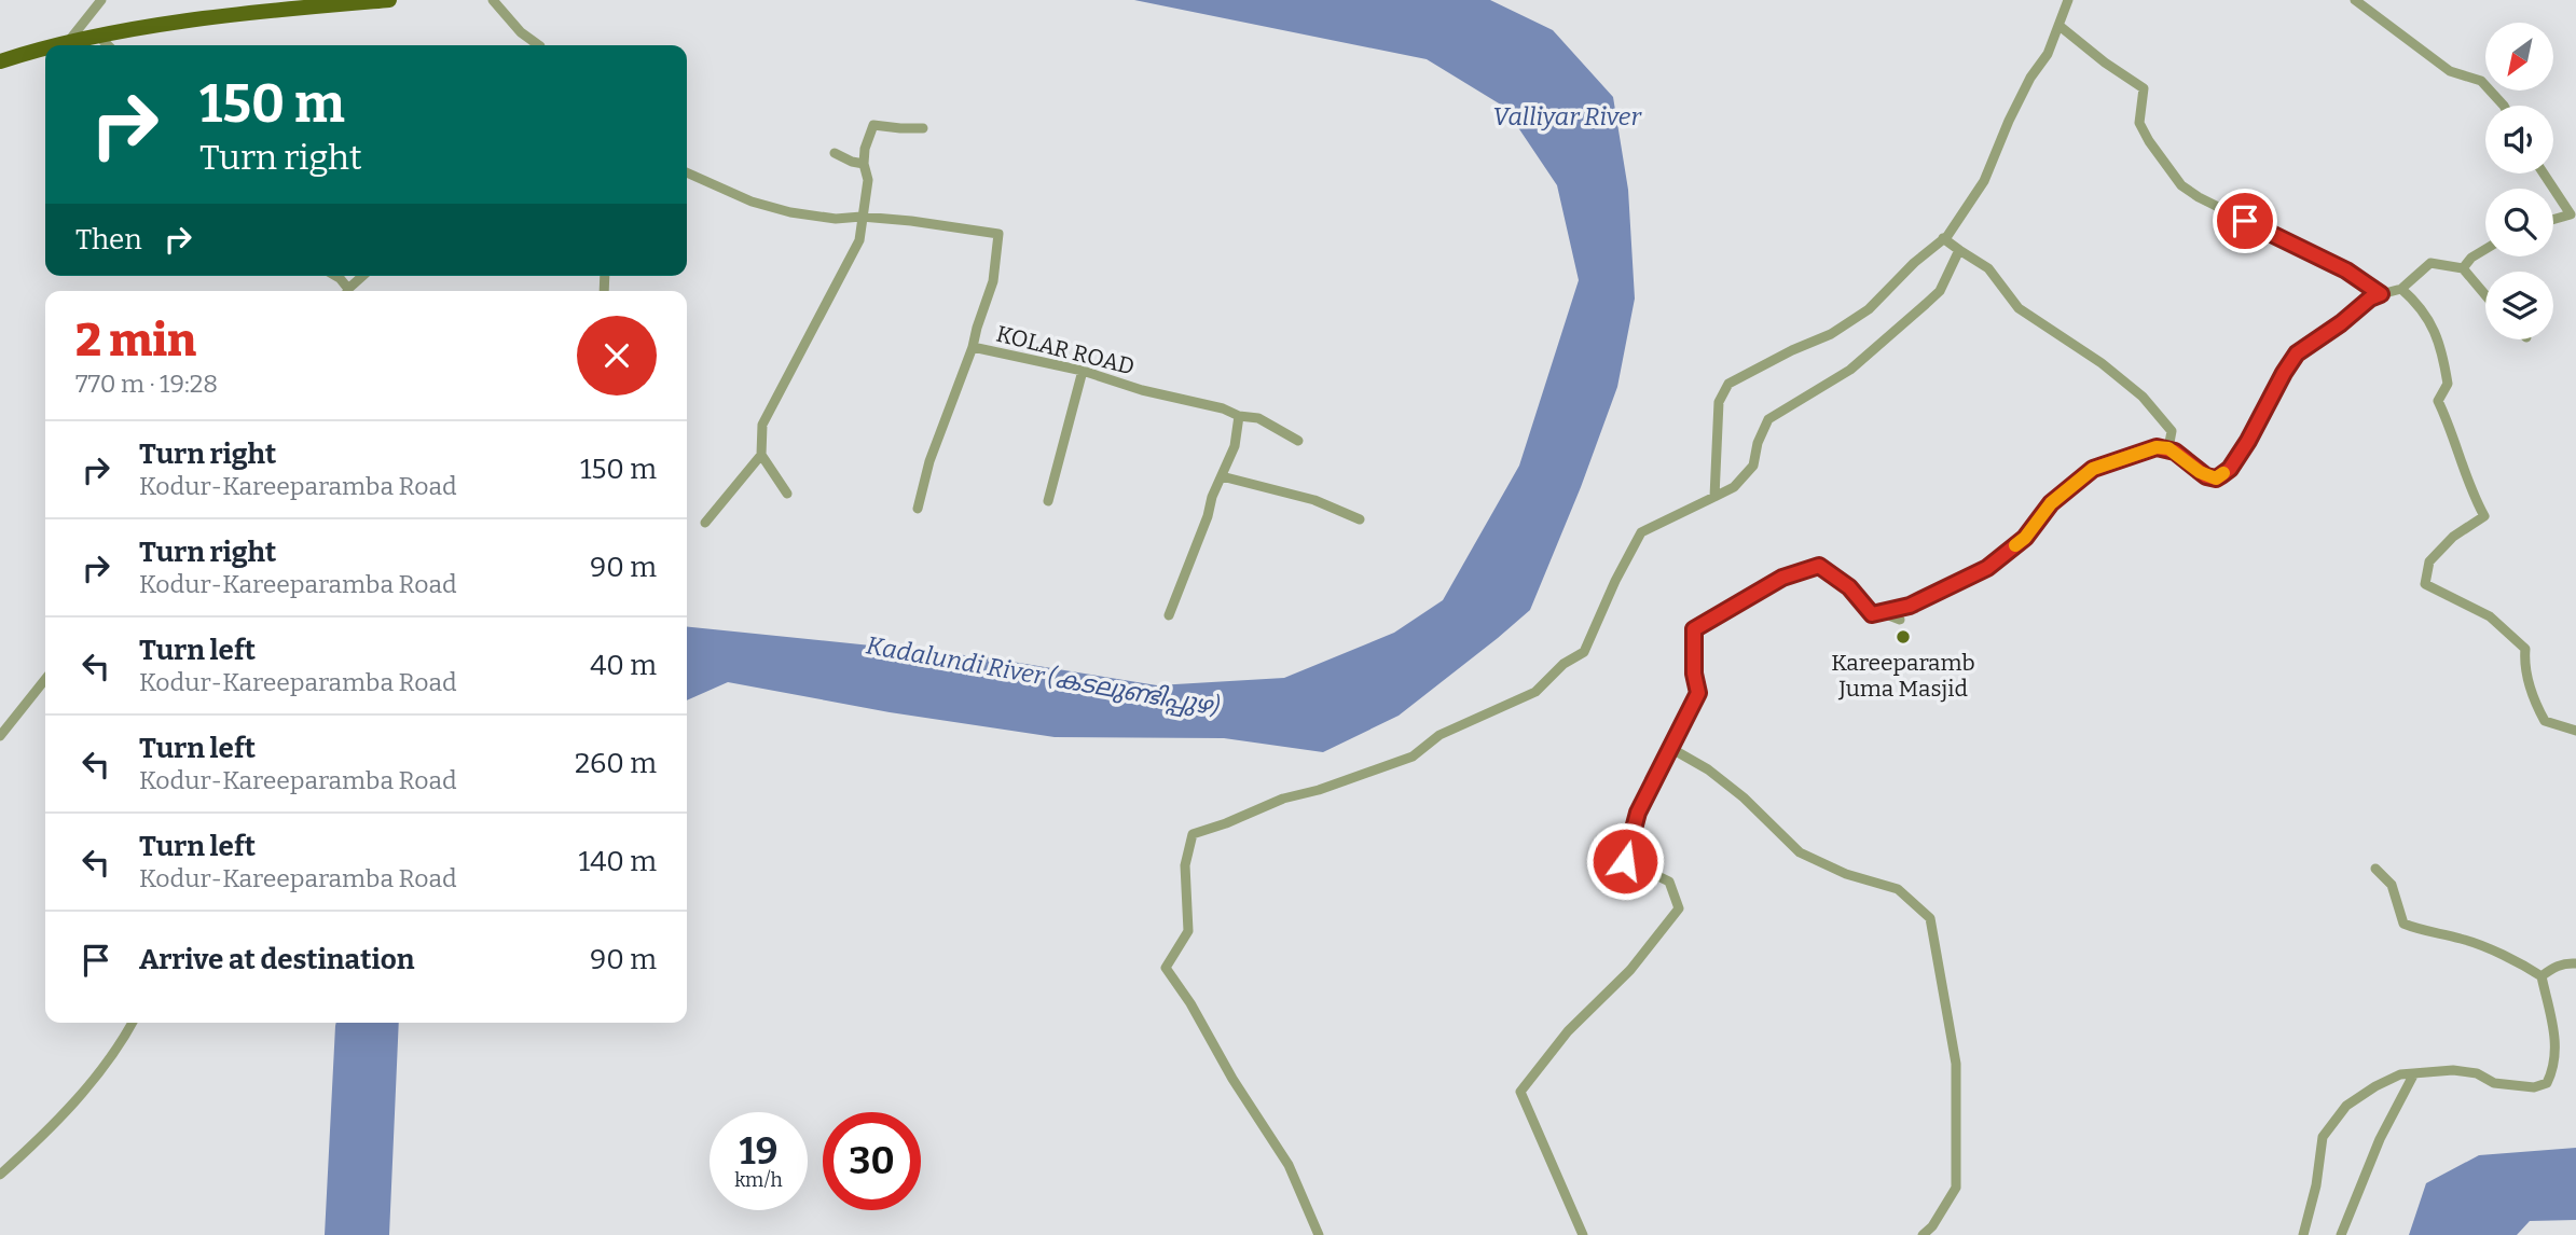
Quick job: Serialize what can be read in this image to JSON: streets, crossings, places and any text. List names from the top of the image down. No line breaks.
{"streets":{"street":["KOLAR ROAD"]},"water":["Valliyar River","Kadalundi River (കടലുണ്ടിപ്പുഴ)"],"places":["Kareeparamb Juma Masjid"],"north":"bottom left","page":{"turn":["150 m","Turn right"],"then":"Then","heading":["2 min","770 m · 19:28"],"list":[{"name":"Turn right","note":"Kodur-Kareeparamba Road","value":"150 m"},{"name":"Turn right","note":"Kodur-Kareeparamba Road","value":"90 m"},{"name":"Turn left","note":"Kodur-Kareeparamba Road","value":"40 m"},{"name":"Turn left","note":"Kodur-Kareeparamba Road","value":"260 m"},{"name":"Turn left","note":"Kodur-Kareeparamba Road","value":"140 m"},{"name":"Arrive at destination","value":"90 m"}],"speed":"19 km/h","limit":"30"}}
